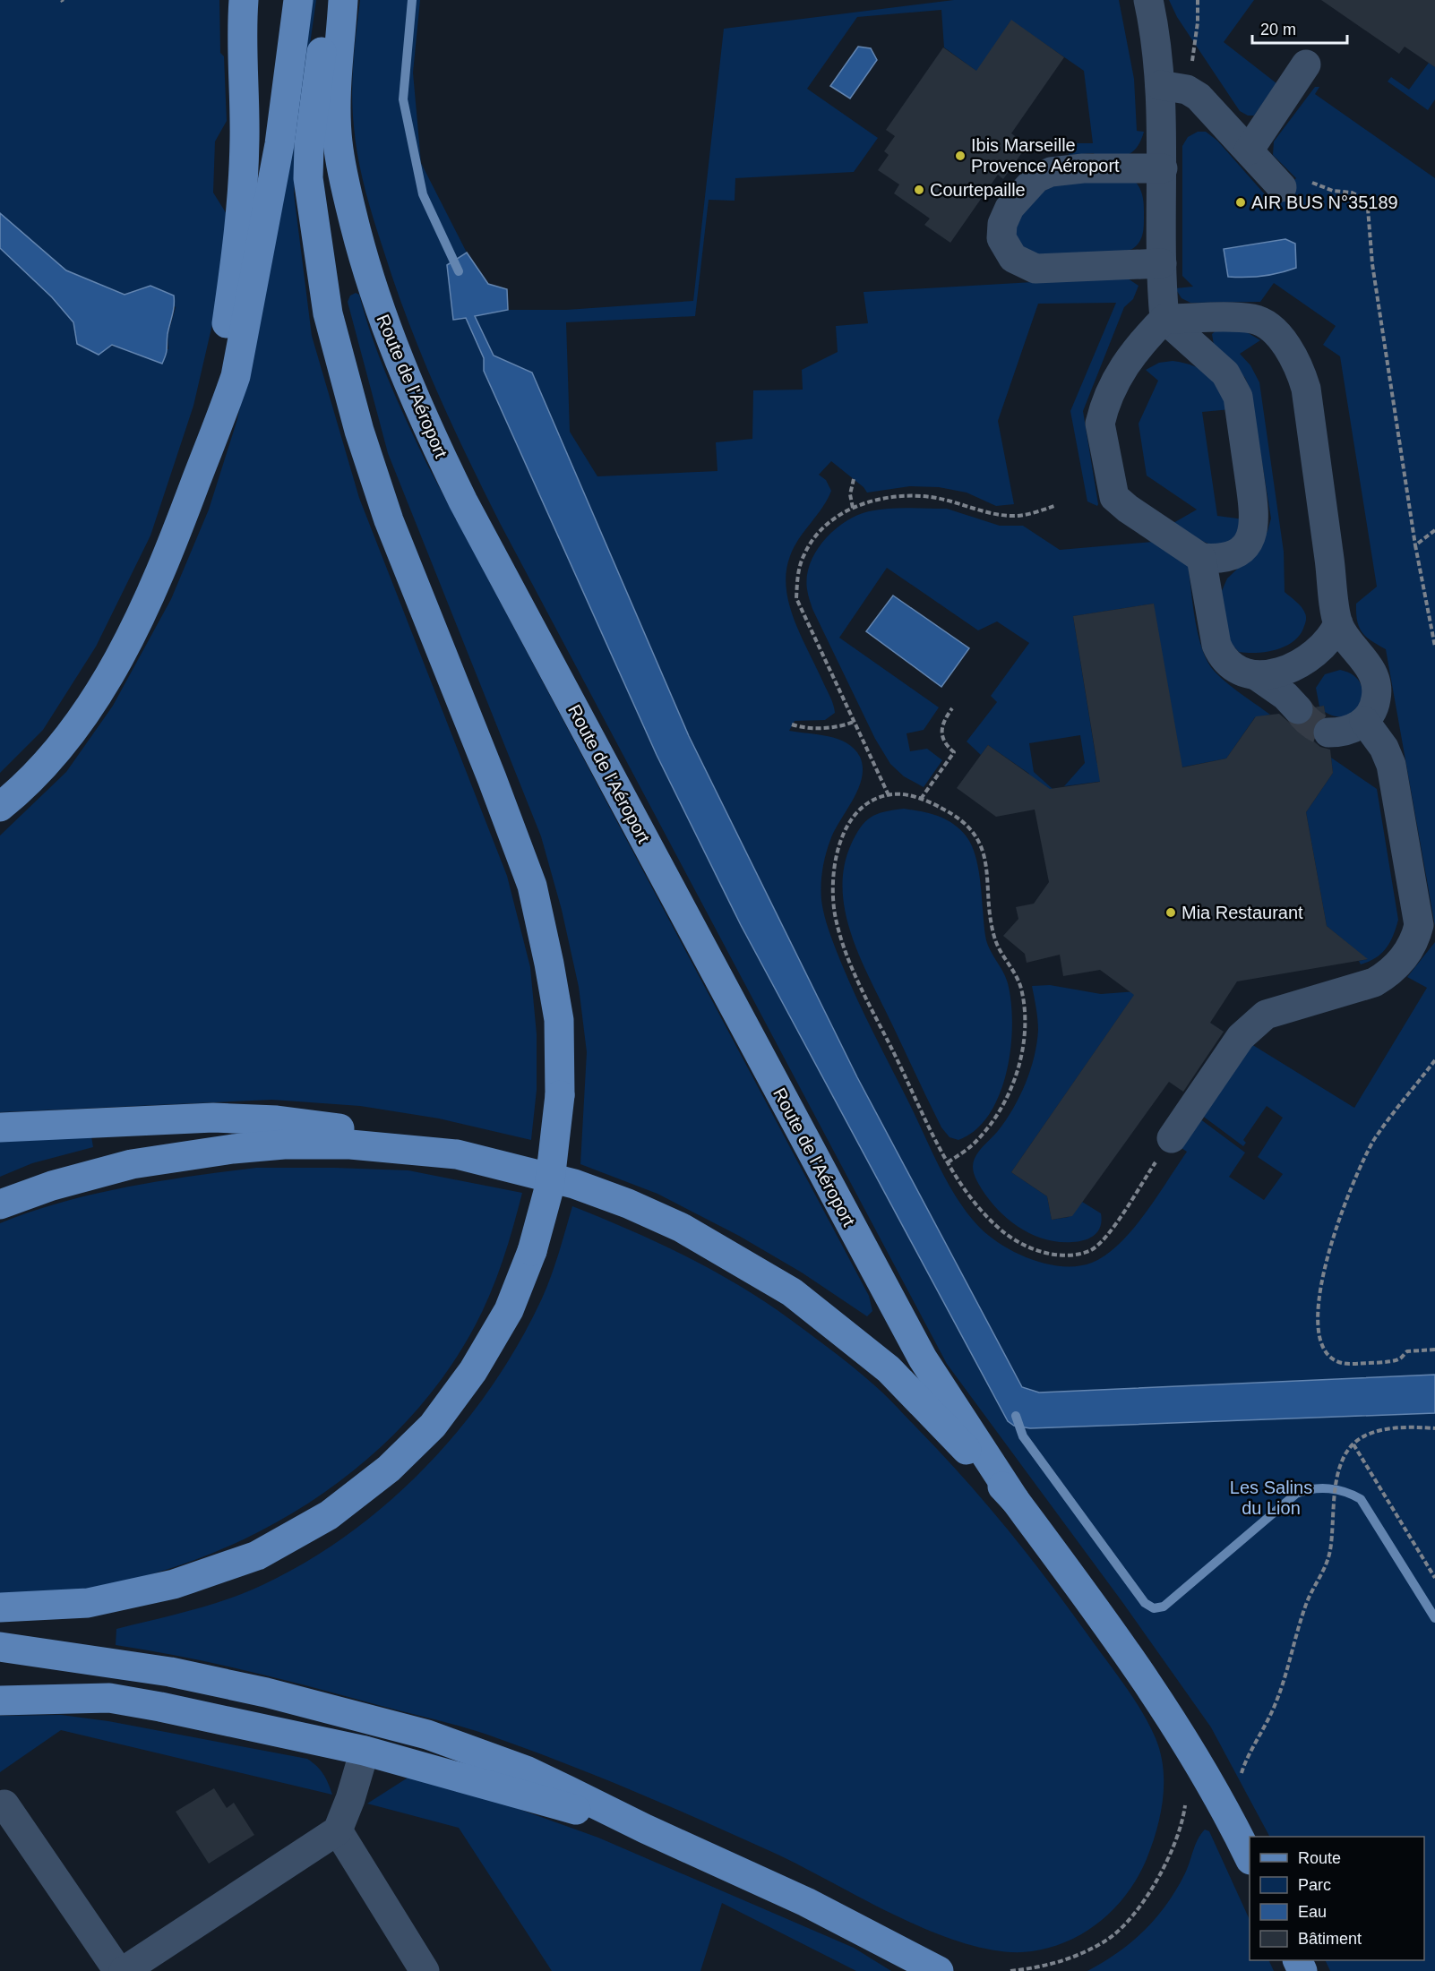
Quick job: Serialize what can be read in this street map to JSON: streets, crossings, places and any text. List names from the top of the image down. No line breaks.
{"streets":{"main road":["Route de l'Aéroport"]},"parks":["Les Salins du Lion"],"places":["Ibis Marseille Provence Aéroport","Courtepaille","AIR BUS N°35189","Mia Restaurant"],"legend":["Route","Parc","Eau","Bâtiment"],"scale_bar":"20 m"}
